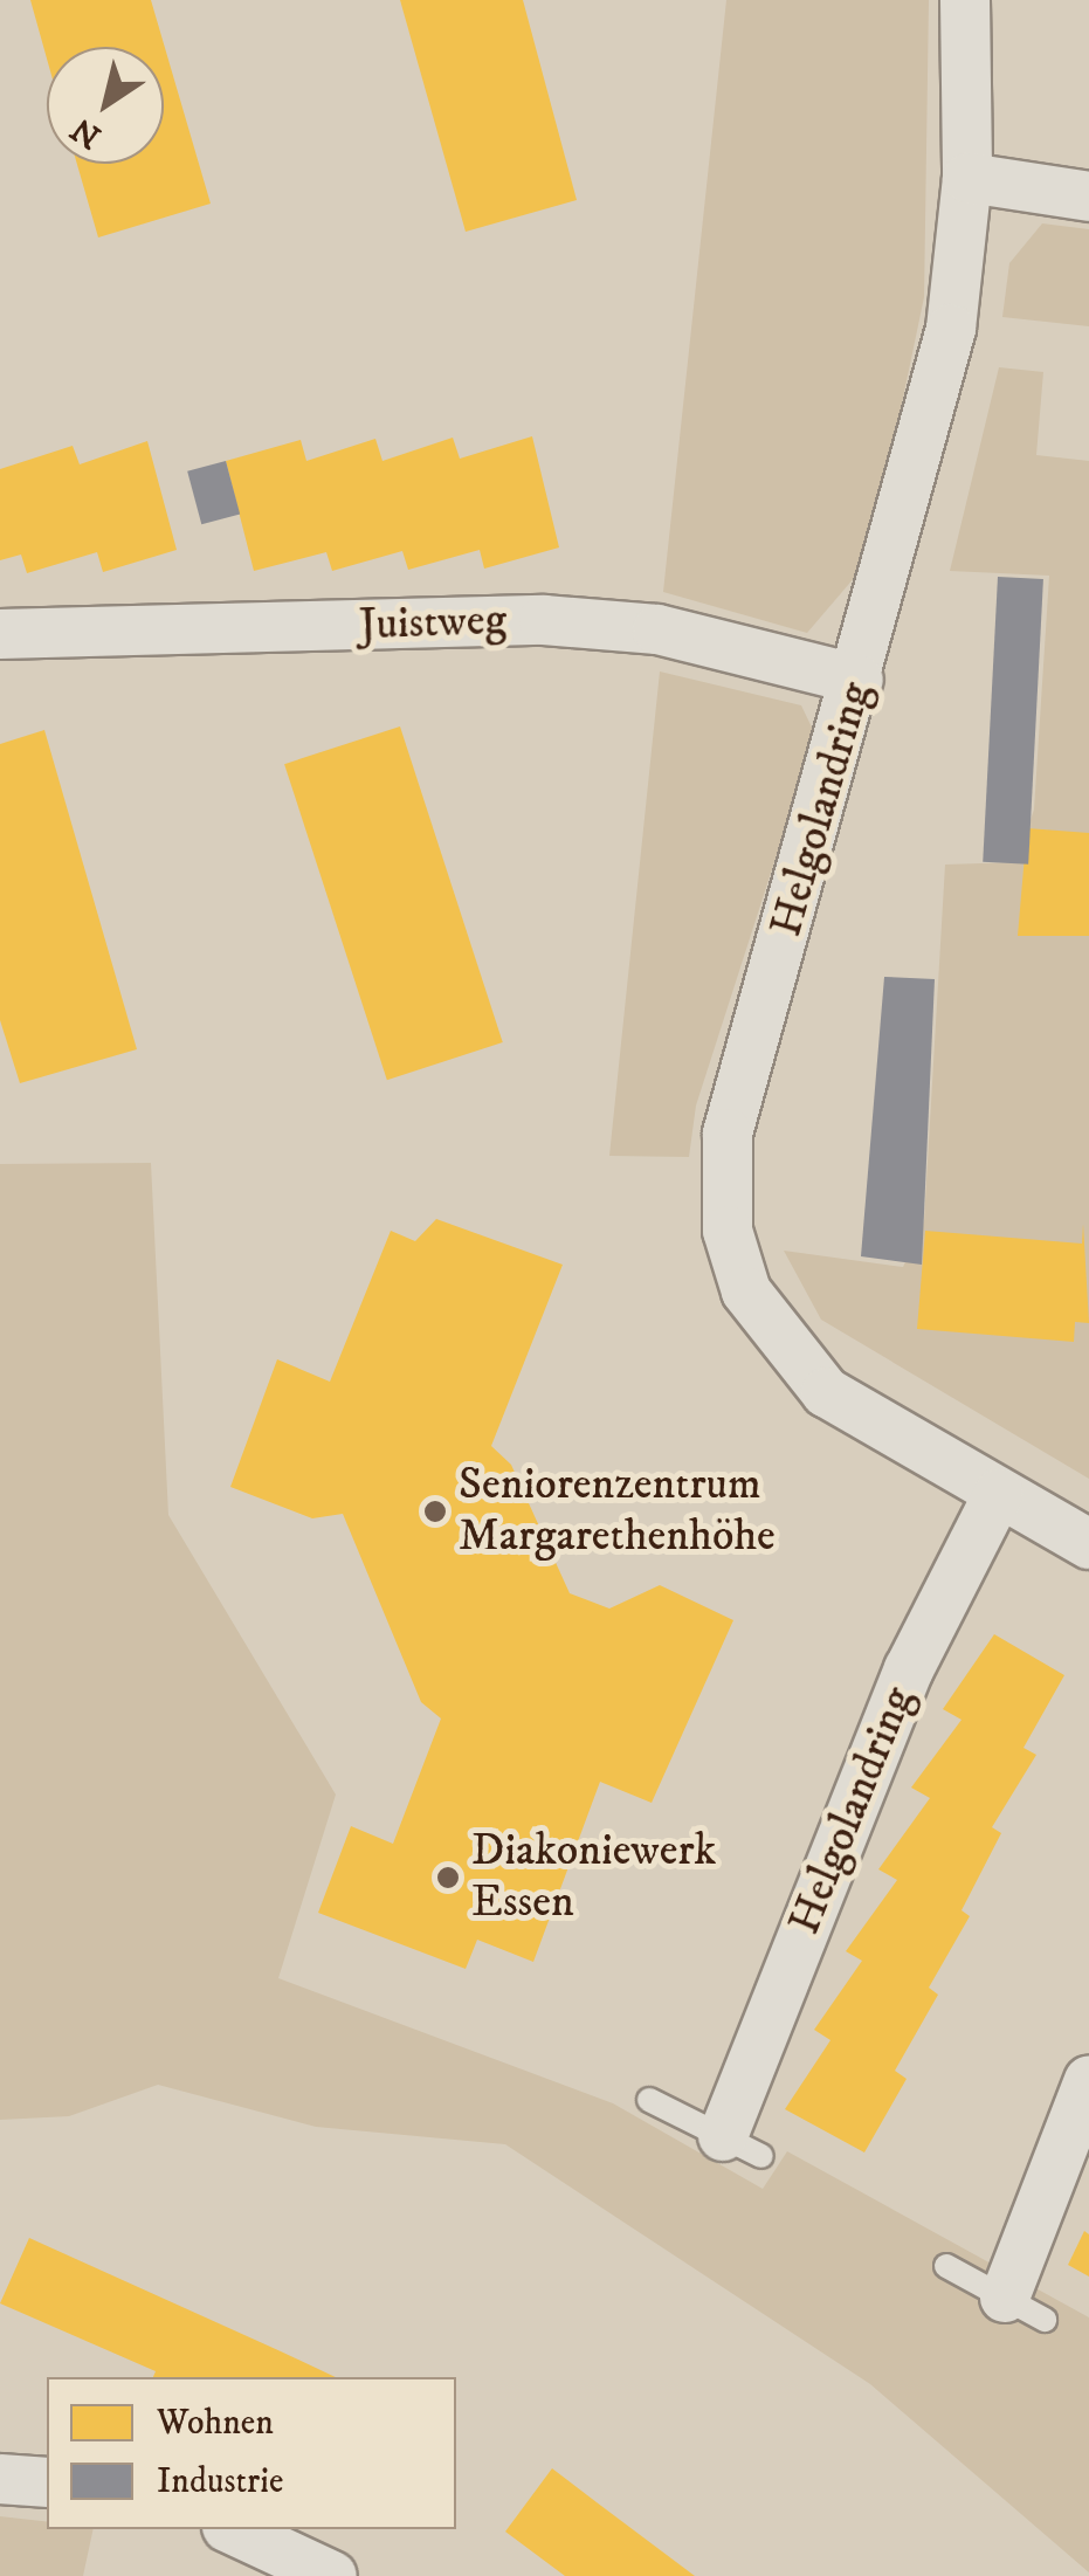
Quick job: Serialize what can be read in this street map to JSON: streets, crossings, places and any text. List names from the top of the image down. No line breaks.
{"streets":{"street":["Juistweg","Helgolandring"]},"crossings":[["Juistweg","Helgolandring"]],"places":["Seniorenzentrum Margarethenhöhe","Diakoniewerk Essen"],"legend":["Wohnen","Industrie"],"north":"bottom left"}
